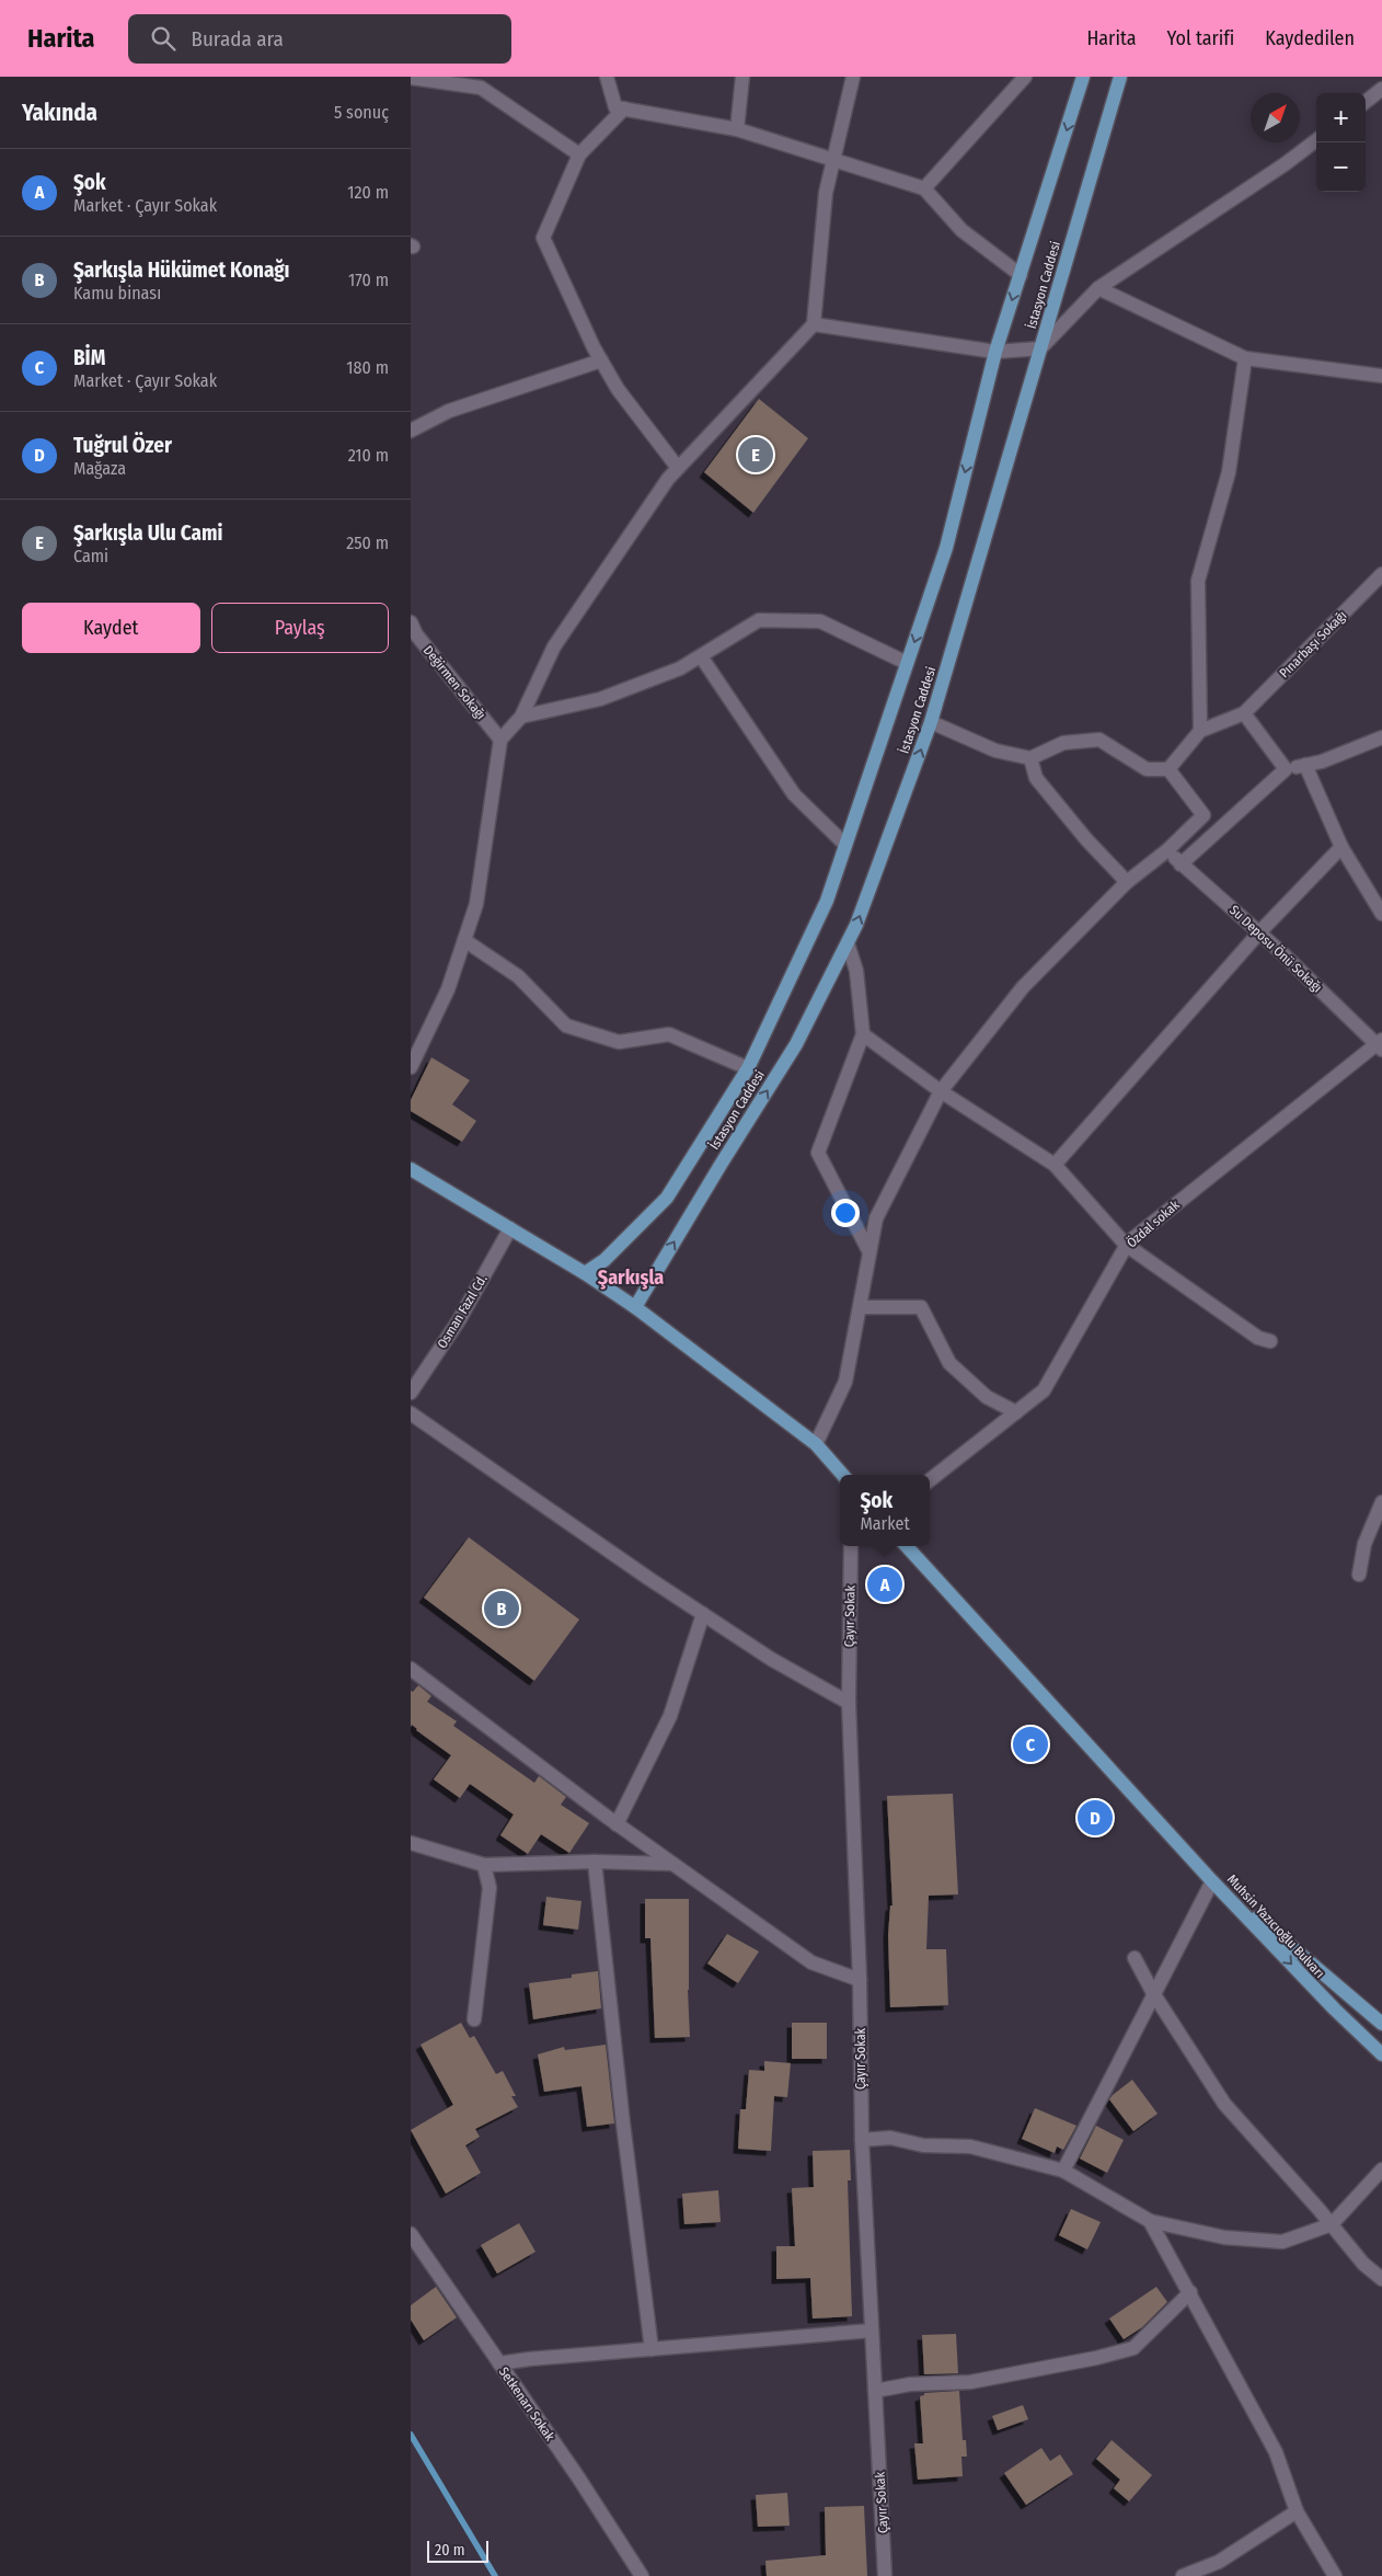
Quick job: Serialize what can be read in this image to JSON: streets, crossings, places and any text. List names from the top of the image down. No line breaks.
{"streets":{"main road":["İstasyon Caddesi","Muhsin Yazıcıoğlu Bulvarı"],"street":["Pınarbaşı Sokağı","Değirmen Sokağı","Su Deposu Önü Sokağı","Özdal sokak","Osman Fazıl Cd.","Çayır Sokak","Setkenarı Sokak"]},"crossings":[["Su Deposu Önü Sokağı","Özdal sokak"]],"districts":["Şarkışla"],"scale_bar":"20 m","north":"top right","page":{"header":"Harita","search":"Burada ara","nav":["Harita","Yol tarifi","Kaydedilen"],"heading":["Yakında","5 sonuç"],"map_buttons":["+","−"],"list":[{"mark":"A","name":"Şok","note":"Market · Çayır Sokak","value":"120 m"},{"mark":"B","name":"Şarkışla Hükümet Konağı","note":"Kamu binası","value":"170 m"},{"mark":"C","name":"BİM","note":"Market · Çayır Sokak","value":"180 m"},{"mark":"D","name":"Tuğrul Özer","note":"Mağaza","value":"210 m"},{"mark":"E","name":"Şarkışla Ulu Cami","note":"Cami","value":"250 m"}],"pins":["E","A","B","C","D"],"buttons":["Kaydet","Paylaş"],"popup":["Şok","Market"],"scale":"20 m"}}
